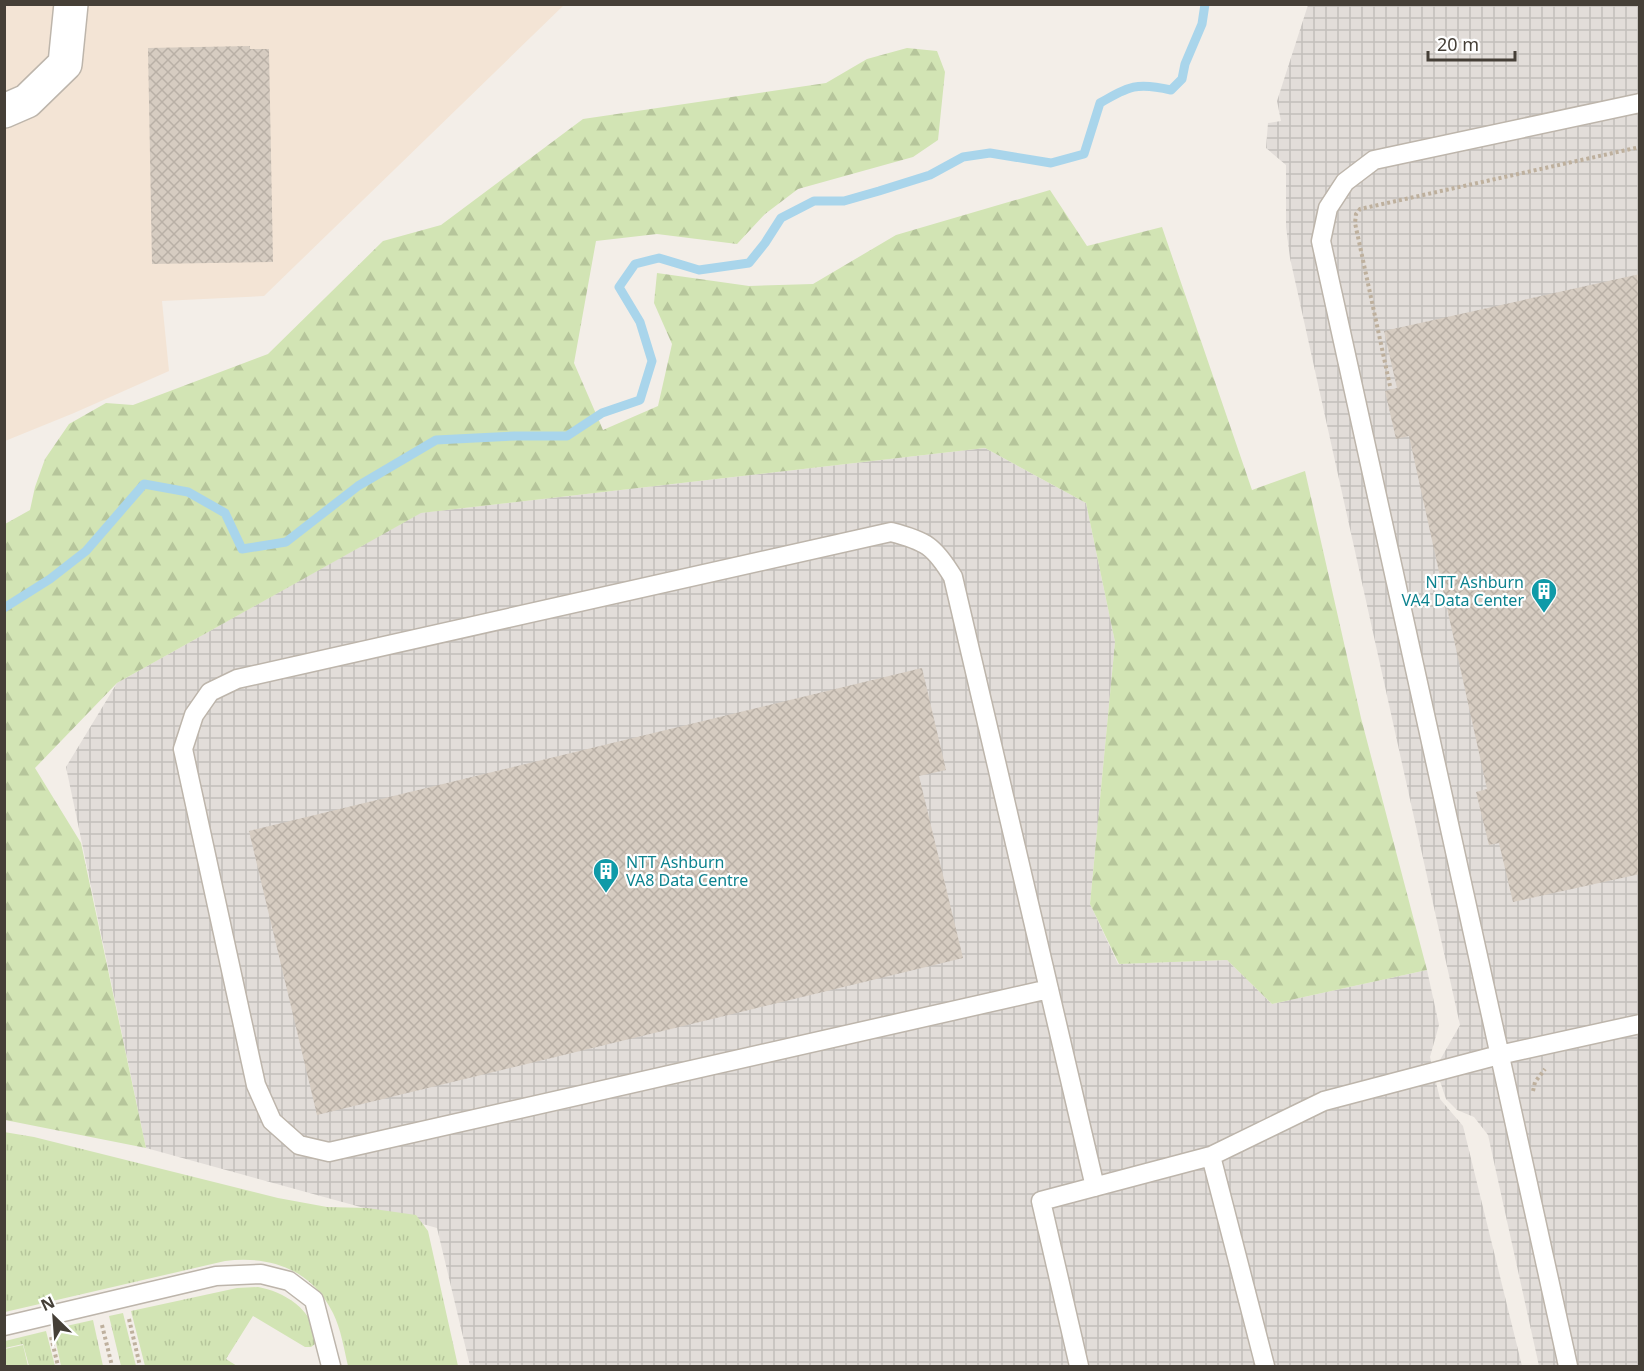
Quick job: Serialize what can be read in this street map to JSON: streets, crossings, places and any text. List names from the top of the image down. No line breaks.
{"places":{"building":["NTT Ashburn VA4 Data Center","NTT Ashburn VA8 Data Centre"]},"scale_bar":"20 m","north":"top left"}
